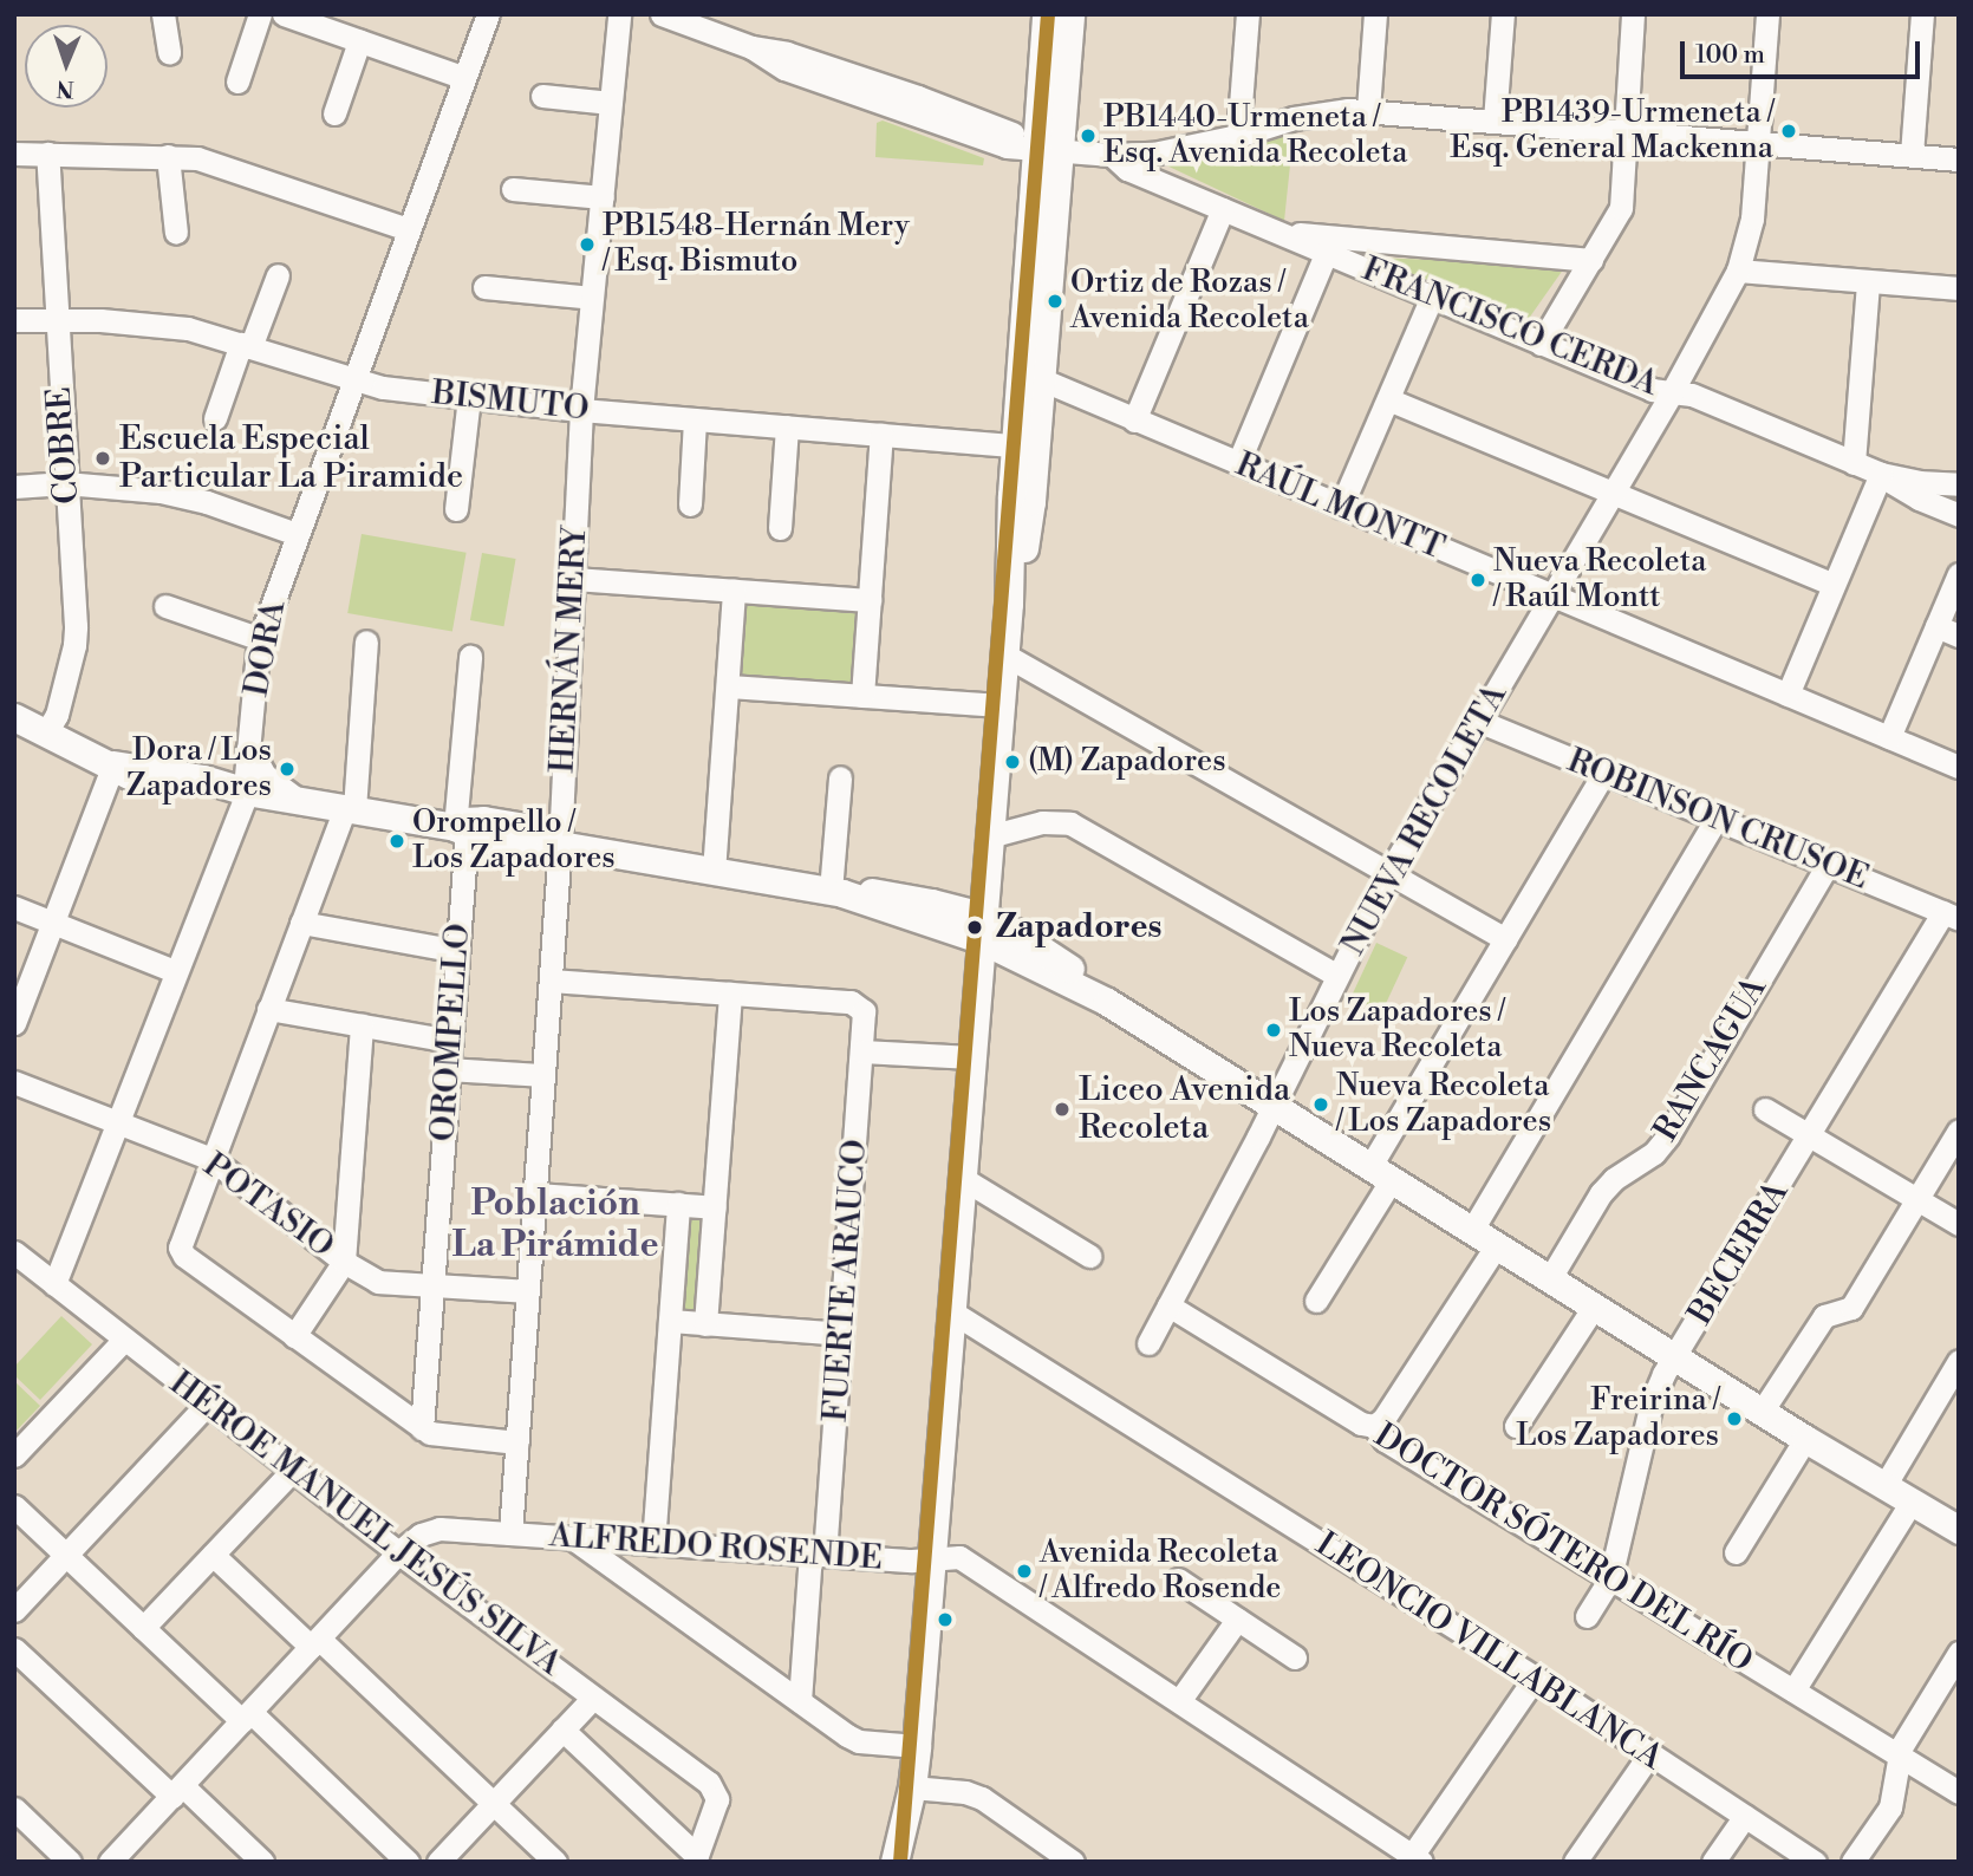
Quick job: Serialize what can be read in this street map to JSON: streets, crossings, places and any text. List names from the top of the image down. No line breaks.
{"streets":{"street":["FRANCISCO CERDA","BISMUTO","COBRE","RAÚL MONTT","DORA","HERNÁN MERY","NUEVA RECOLETA","ROBINSON CRUSOE","OROMPELLO","RANCAGUA","POTASIO","BECERRA","FUERTE ARAUCO","HÉROE MANUEL JESÚS SILVA","ALFREDO ROSENDE","DOCTOR SÓTERO DEL RÍO","LEONCIO VILLABLANCA"]},"crossings":[["FRANCISCO CERDA","NUEVA RECOLETA"],["BISMUTO","COBRE"],["BISMUTO","DORA"],["BISMUTO","HERNÁN MERY"],["RAÚL MONTT","NUEVA RECOLETA"],["DORA","POTASIO"],["DORA","HÉROE MANUEL JESÚS SILVA"],["HERNÁN MERY","POTASIO"],["HERNÁN MERY","ALFREDO ROSENDE"],["NUEVA RECOLETA","ROBINSON CRUSOE"],["NUEVA RECOLETA","DOCTOR SÓTERO DEL RÍO"],["ROBINSON CRUSOE","RANCAGUA"],["ROBINSON CRUSOE","BECERRA"],["OROMPELLO","POTASIO"],["BECERRA","DOCTOR SÓTERO DEL RÍO"],["FUERTE ARAUCO","ALFREDO ROSENDE"],["HÉROE MANUEL JESÚS SILVA","ALFREDO ROSENDE"]],"districts":["Población La Pirámide"],"places":["PB1439-Urmeneta / Esq. General Mackenna","PB1440-Urmeneta / Esq. Avenida Recoleta","PB1548-Hernán Mery / Esq. Bismuto","Ortiz de Rozas / Avenida Recoleta","Escuela Especial Particular La Piramide","Nueva Recoleta / Raúl Montt","(M) Zapadores","Dora / Los Zapadores","Orompello / Los Zapadores","Zapadores","Los Zapadores / Nueva Recoleta","Nueva Recoleta / Los Zapadores","Liceo Avenida Recoleta","Freirina / Los Zapadores","Avenida Recoleta / Alfredo Rosende"],"scale_bar":"100 m","north":"bottom"}
